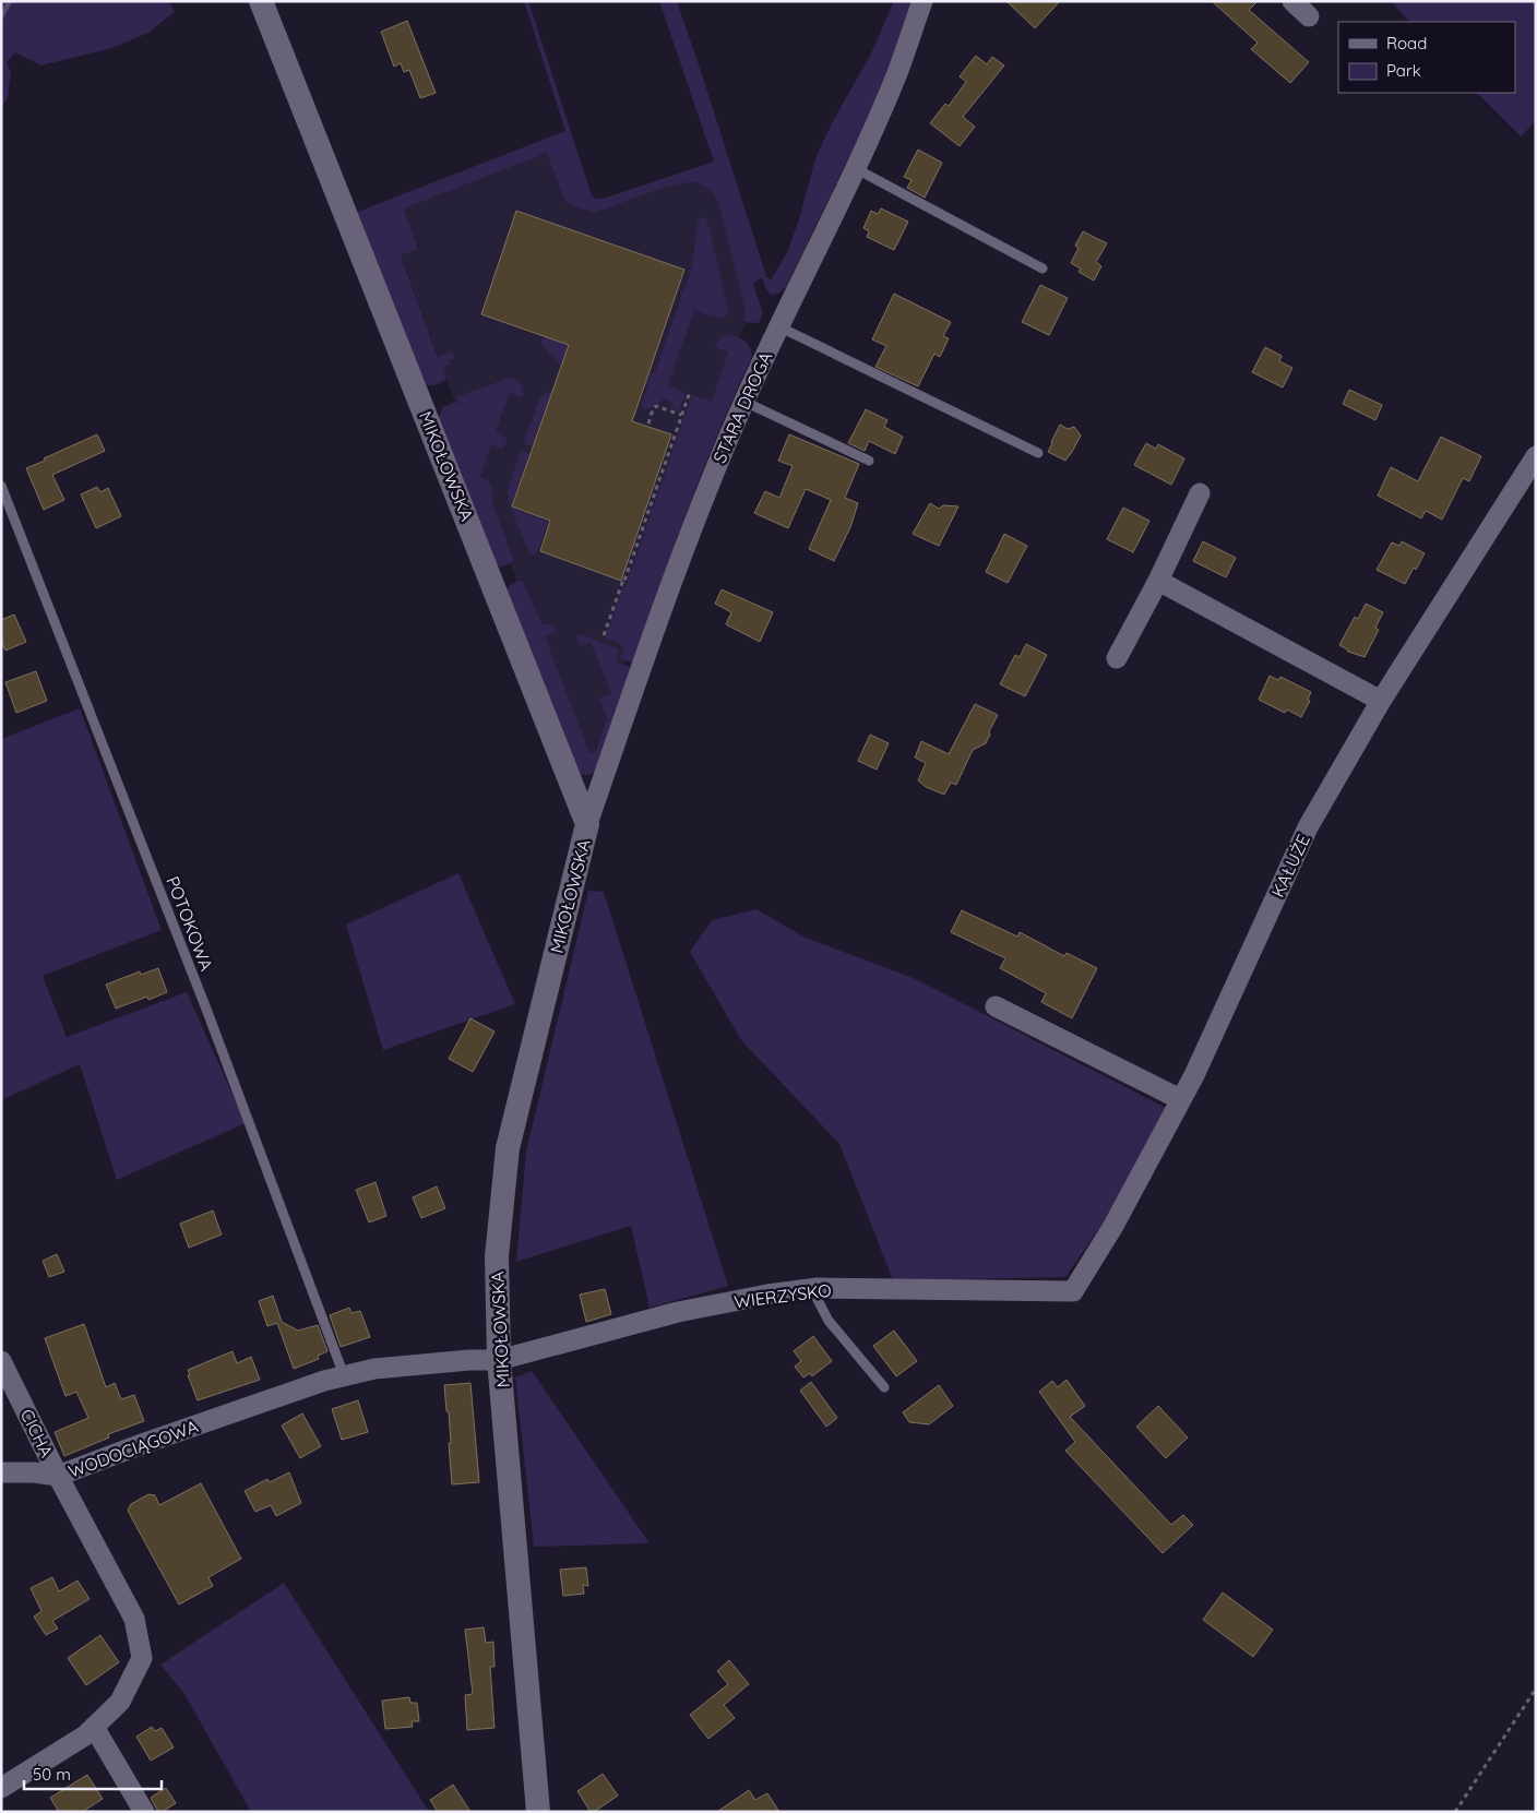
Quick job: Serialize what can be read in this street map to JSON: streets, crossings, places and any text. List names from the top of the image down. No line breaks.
{"streets":{"street":["STARA DROGA","MIKOŁOWSKA","KAŁUŻE","WIERZYSKO","CICHA","WODOCIĄGOWA"],"lane":["POTOKOWA"]},"crossings":[["STARA DROGA","MIKOŁOWSKA"],["MIKOŁOWSKA","WIERZYSKO"],["MIKOŁOWSKA","WODOCIĄGOWA"],["KAŁUŻE","WIERZYSKO"],["POTOKOWA","WODOCIĄGOWA"],["WIERZYSKO","WODOCIĄGOWA"],["CICHA","WODOCIĄGOWA"]],"legend":["Road","Park"],"scale_bar":"50 m"}
